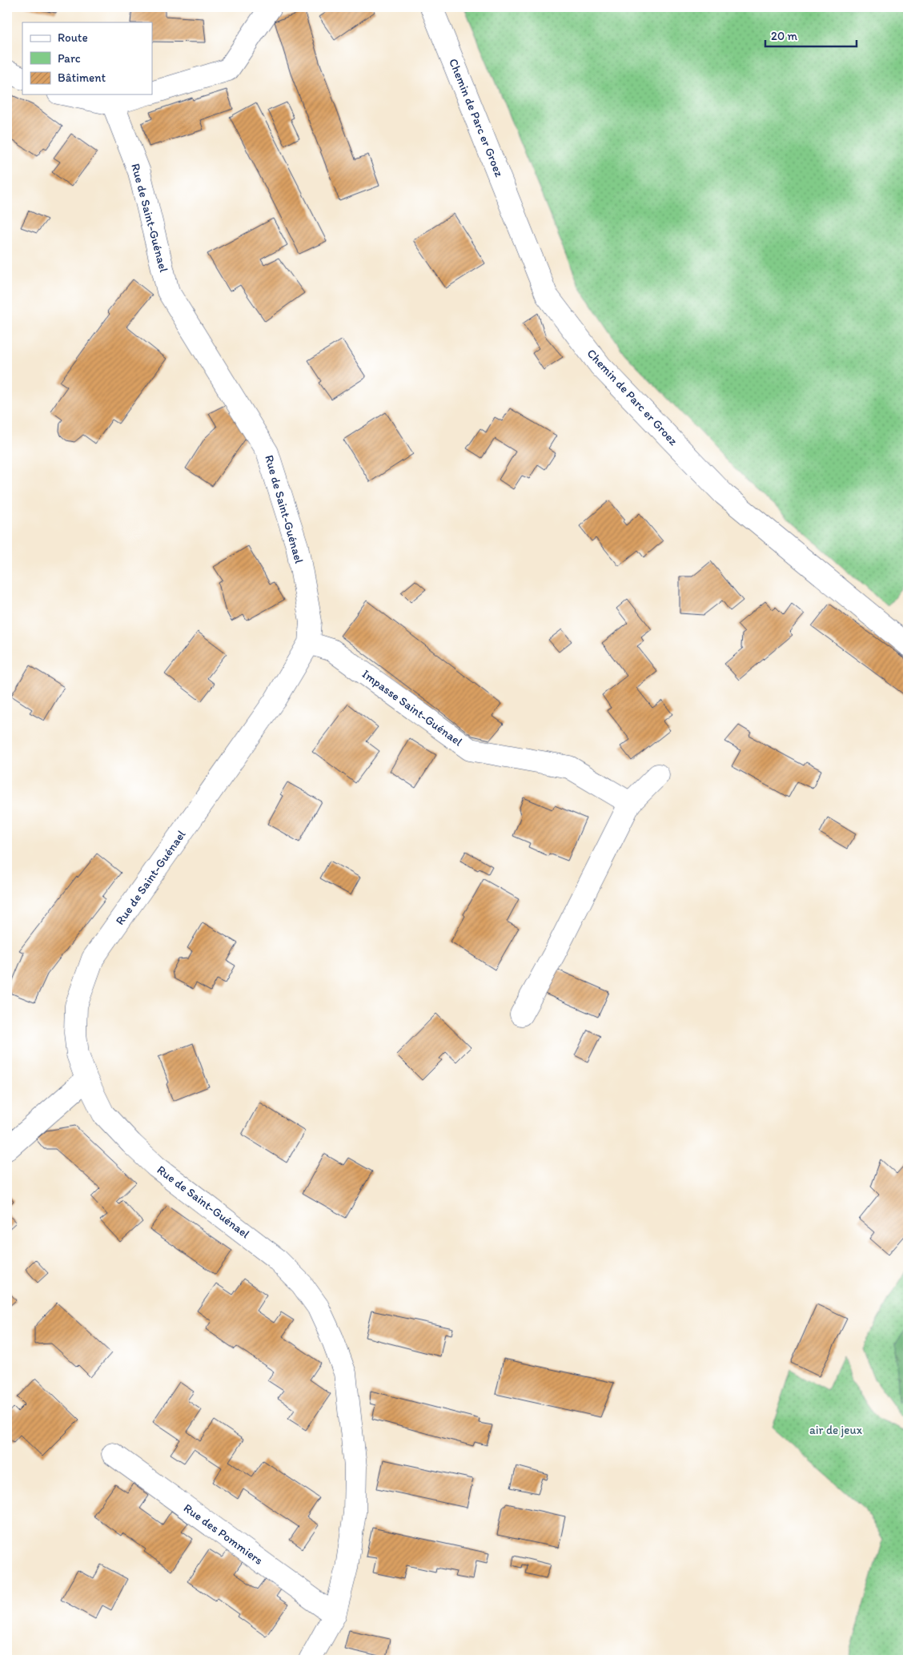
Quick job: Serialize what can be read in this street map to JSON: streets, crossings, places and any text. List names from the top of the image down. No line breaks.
{"streets":{"street":["Chemin de Parc er Groez","Rue de Saint-Guénael","Impasse Saint-Guénael","Rue des Pommiers"]},"crossings":[["Rue de Saint-Guénael","Impasse Saint-Guénael"],["Rue de Saint-Guénael","Rue des Pommiers"]],"parks":["air de jeux"],"legend":["Route","Parc","Bâtiment"],"scale_bar":"20 m"}
